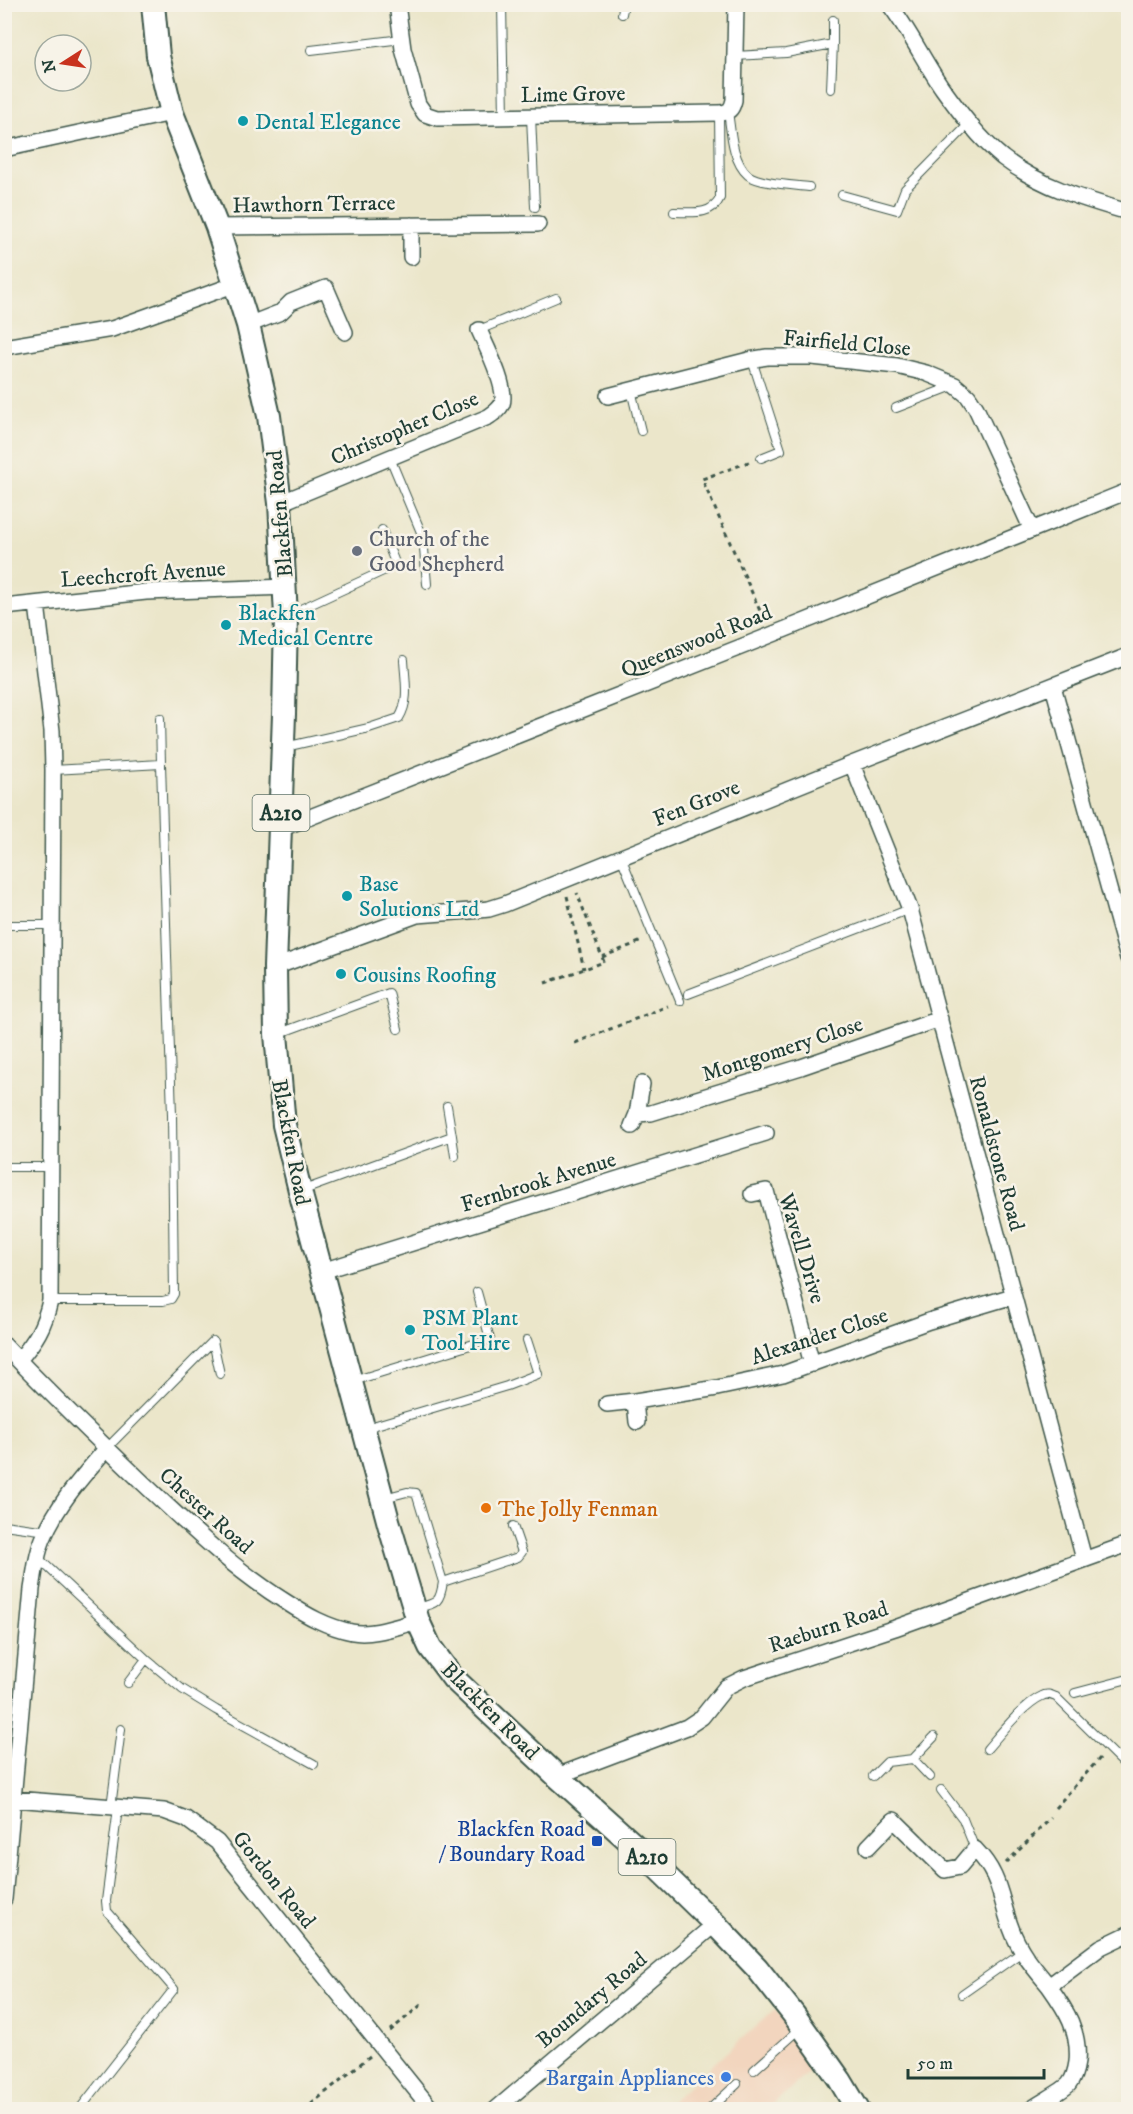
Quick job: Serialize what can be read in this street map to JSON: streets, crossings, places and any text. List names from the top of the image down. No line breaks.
{"streets":{"main road":["Blackfen Road","A210"],"street":["Lime Grove","Hawthorn Terrace","Fairfield Close","Christopher Close","Leechcroft Avenue","Queenswood Road","Fen Grove","Montgomery Close","Ronaldstone Road","Fernbrook Avenue","Wavell Drive","Alexander Close","Chester Road","Raeburn Road","Gordon Road","Boundary Road"]},"crossings":[["Hawthorn Terrace","Blackfen Road"],["Fairfield Close","Queenswood Road"],["Christopher Close","Blackfen Road"],["Blackfen Road","Leechcroft Avenue"],["Blackfen Road","Queenswood Road"],["Blackfen Road","Fen Grove"],["Blackfen Road","Fernbrook Avenue"],["Blackfen Road","Chester Road"],["Blackfen Road","Raeburn Road"],["Blackfen Road","Boundary Road"],["Fen Grove","Ronaldstone Road"],["Montgomery Close","Ronaldstone Road"],["Ronaldstone Road","Alexander Close"],["Ronaldstone Road","Raeburn Road"],["Wavell Drive","Alexander Close"]],"places":{"other":["Dental Elegance","Church of the Good Shepherd","Blackfen Medical Centre","Base Solutions Ltd","Cousins Roofing","PSM Plant Tool Hire","The Jolly Fenman","Bargain Appliances"],"transit":["Blackfen Road / Boundary Road"]},"scale_bar":"50 m","north":"left"}
